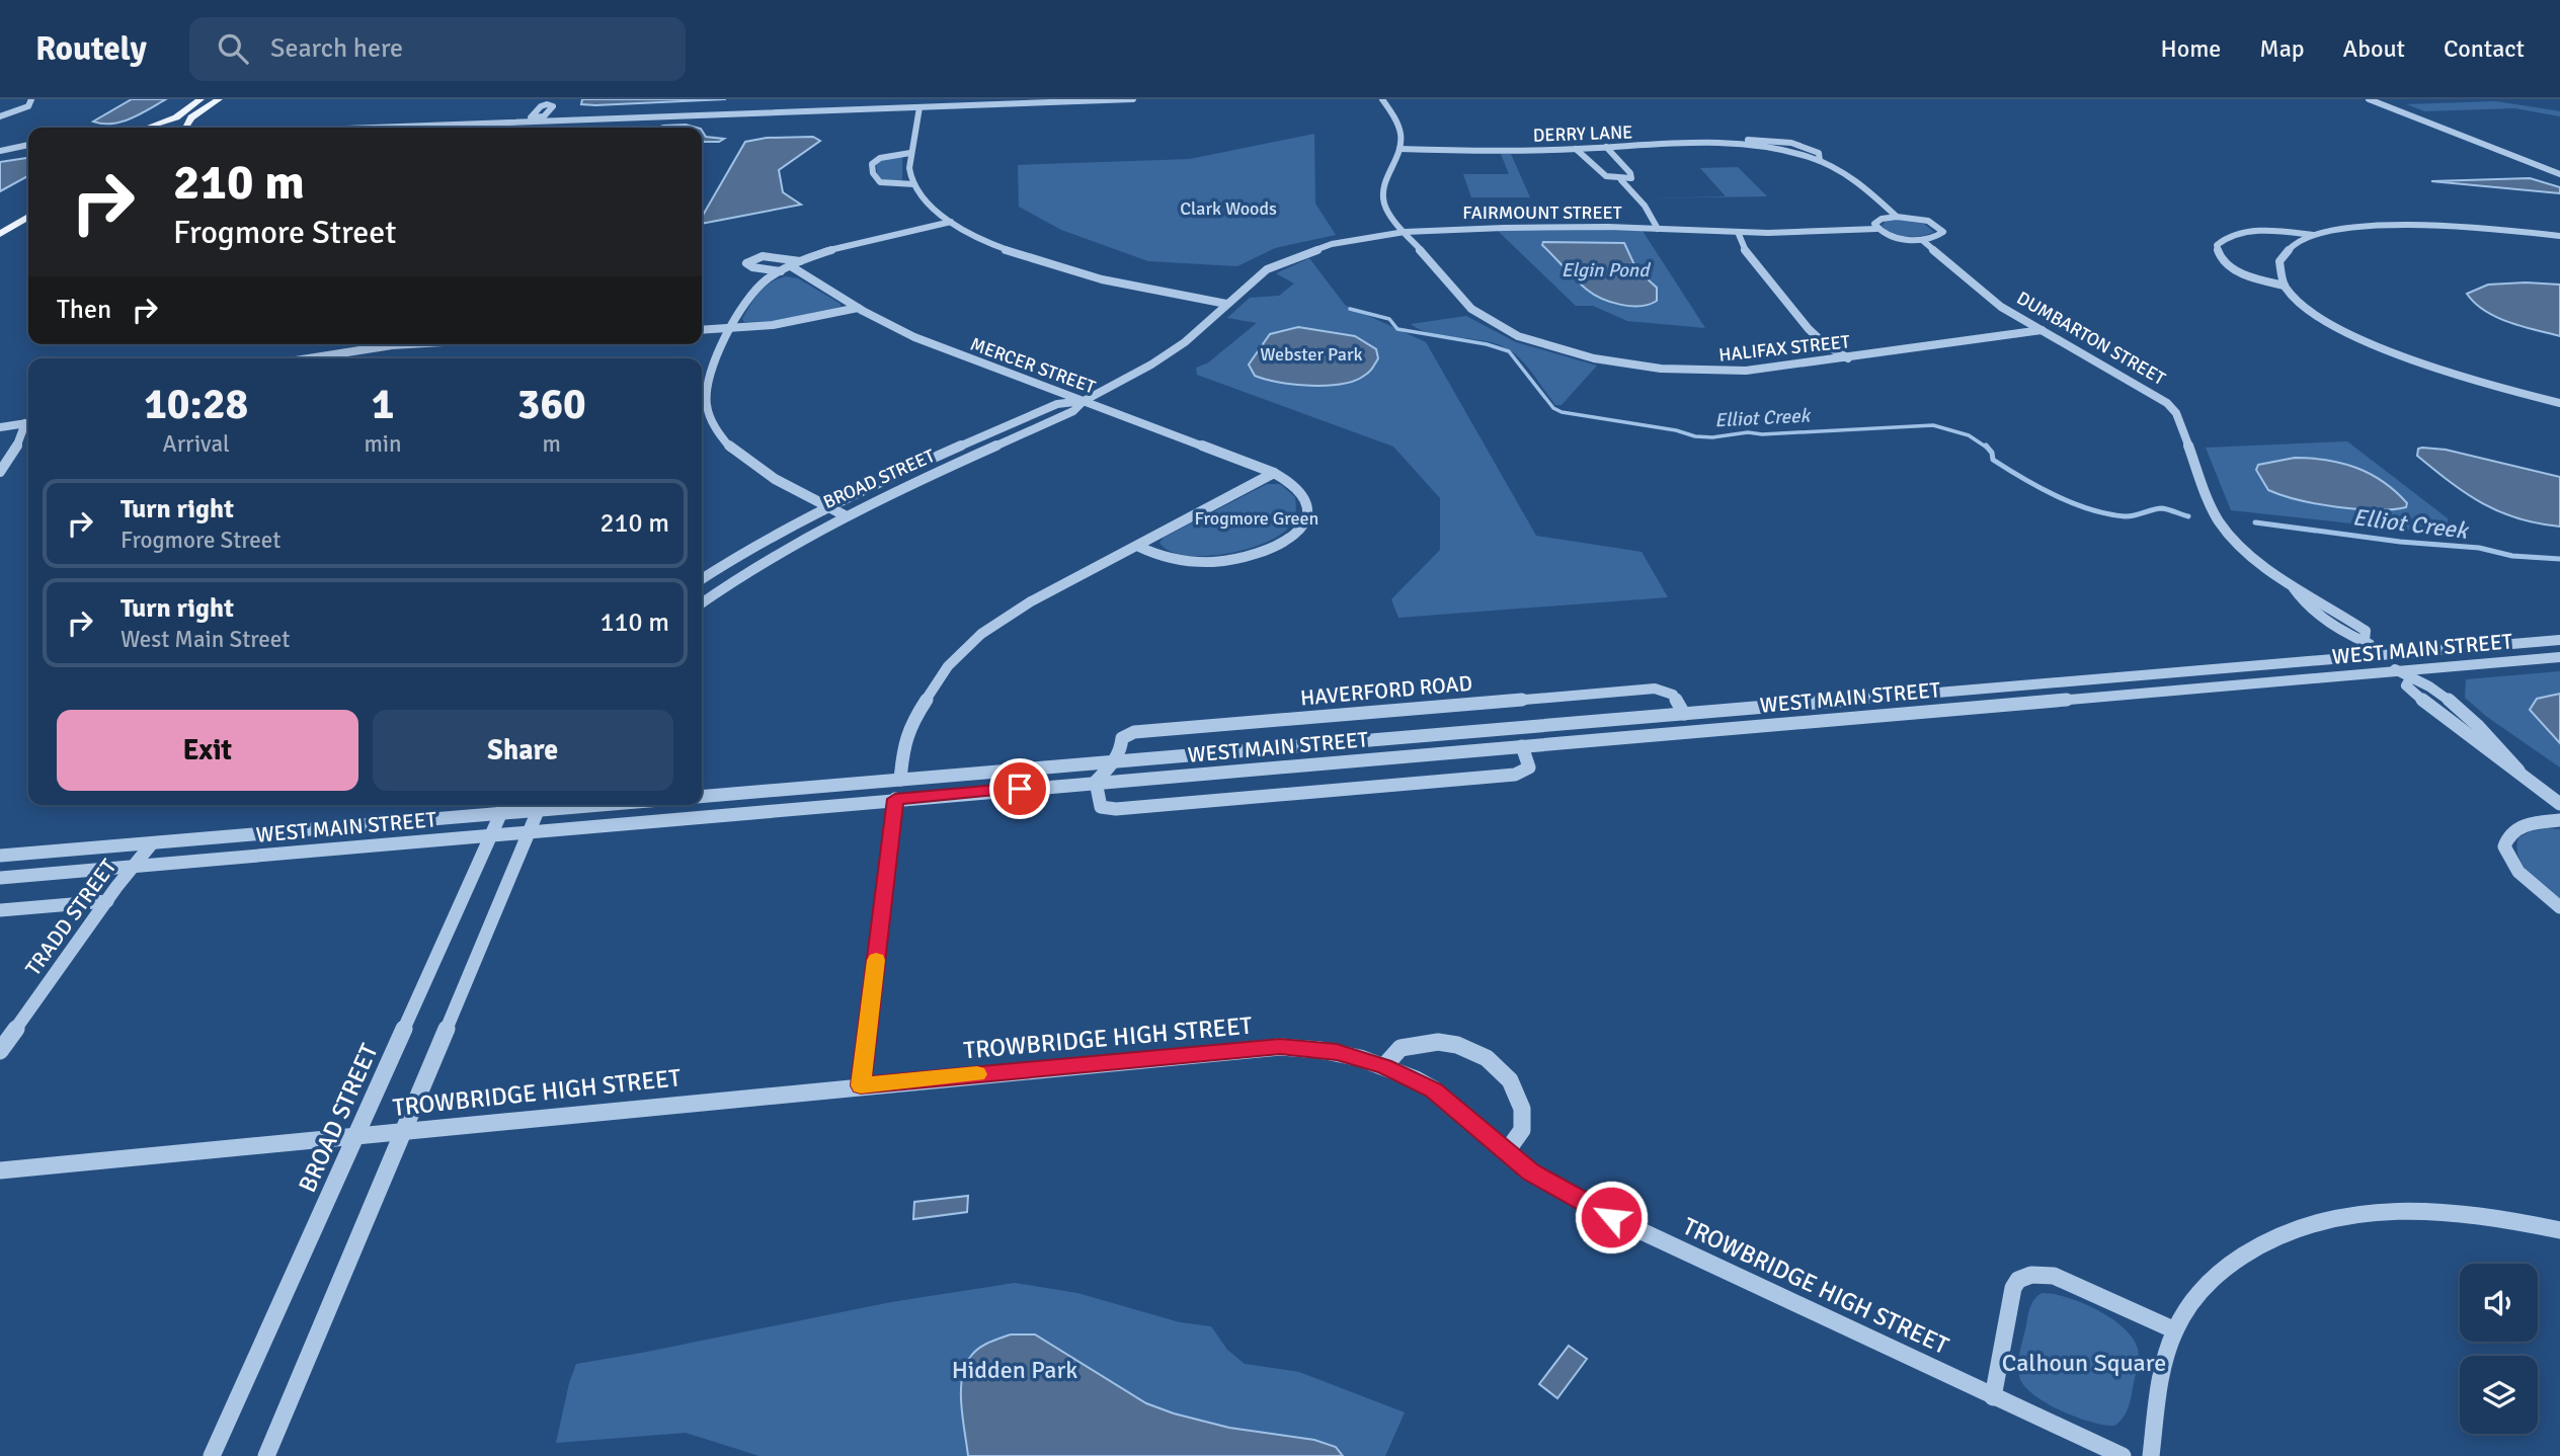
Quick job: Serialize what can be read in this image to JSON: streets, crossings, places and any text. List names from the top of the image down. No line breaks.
{"streets":{"street":["DERRY LANE","FAIRMOUNT STREET","DUMBARTON STREET","HALIFAX STREET","MERCER STREET","BROAD STREET","WEST MAIN STREET","HAVERFORD ROAD","TRADD STREET","TROWBRIDGE HIGH STREET"]},"crossings":[["DERRY LANE","HALIFAX STREET"],["FAIRMOUNT STREET","HALIFAX STREET"],["FAIRMOUNT STREET","BROAD STREET"],["DUMBARTON STREET","HALIFAX STREET"],["DUMBARTON STREET","WEST MAIN STREET"],["MERCER STREET","BROAD STREET"],["BROAD STREET","WEST MAIN STREET"],["BROAD STREET","TROWBRIDGE HIGH STREET"],["WEST MAIN STREET","HAVERFORD ROAD"],["WEST MAIN STREET","TRADD STREET"]],"water":["Elgin Pond","Elliot Creek"],"parks":["Clark Woods","Webster Park","Frogmore Green","Calhoun Square","Hidden Park"],"page":{"header":"Routely","search":"Search here","nav":["Home","Map","About","Contact"],"turn":["210 m","Frogmore Street"],"then":"Then","eta":["10:28","Arrival","1","min","360","m"],"list":[{"name":"Turn right","note":"Frogmore Street","value":"210 m"},{"name":"Turn right","note":"West Main Street","value":"110 m"}],"buttons":["Exit","Share"]}}
